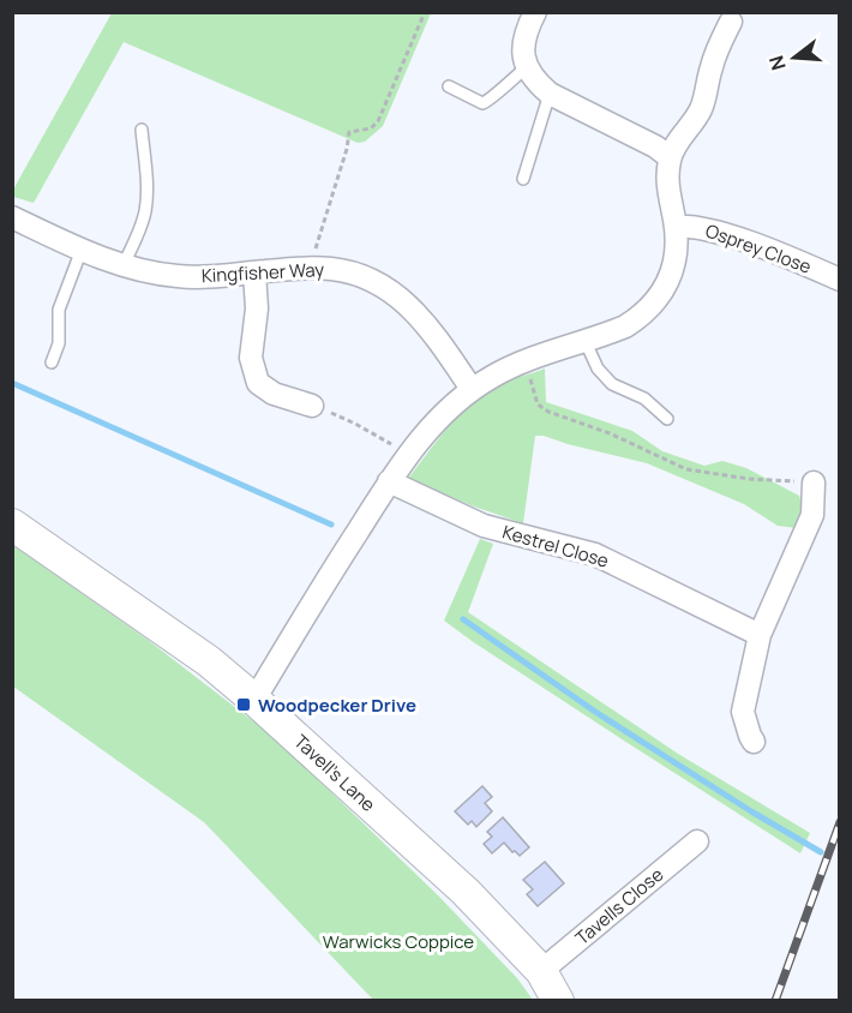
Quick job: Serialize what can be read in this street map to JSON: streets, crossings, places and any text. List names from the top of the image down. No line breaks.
{"streets":{"street":["Osprey Close","Kingfisher Way","Kestrel Close","Tavell's Lane","Tavells Close"]},"crossings":[["Tavell's Lane","Tavells Close"]],"parks":["Warwicks Coppice"],"places":{"transit":["Woodpecker Drive"]},"north":"left"}
